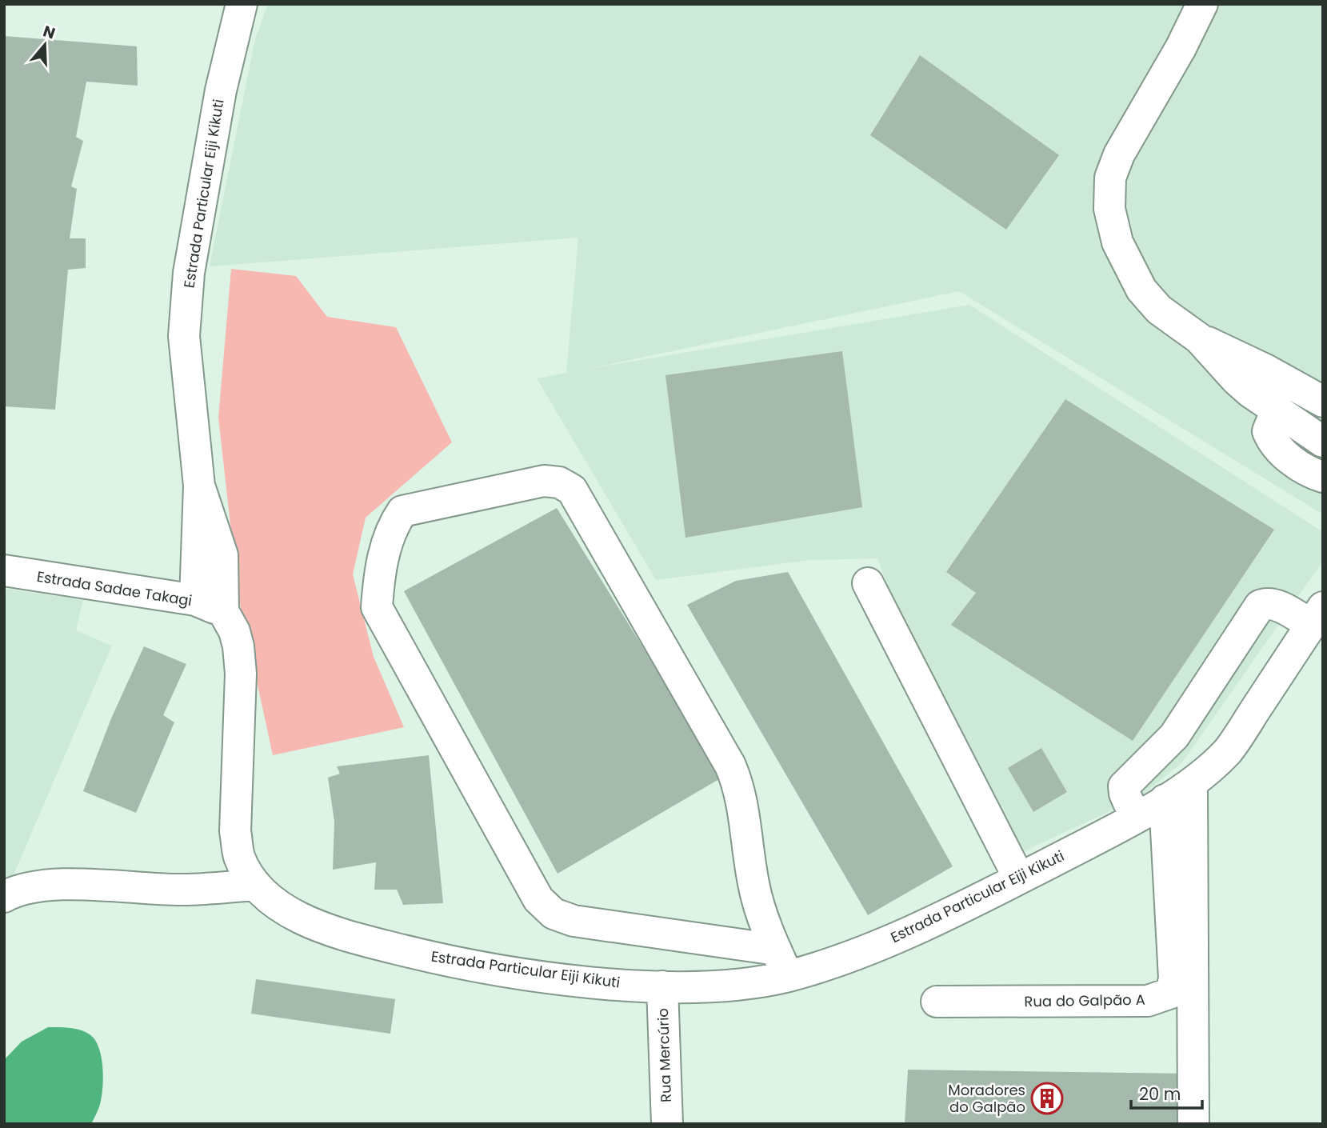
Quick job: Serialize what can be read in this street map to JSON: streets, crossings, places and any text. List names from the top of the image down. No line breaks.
{"streets":{"street":["Estrada Particular Eiji Kikuti","Estrada Sadae Takagi","Rua do Galpão A","Rua Mercúrio"]},"crossings":[["Estrada Particular Eiji Kikuti","Estrada Sadae Takagi"],["Estrada Particular Eiji Kikuti","Rua do Galpão A"],["Estrada Particular Eiji Kikuti","Rua Mercúrio"]],"places":{"building":["Moradores do Galpão"]},"scale_bar":"20 m","north":"top"}
